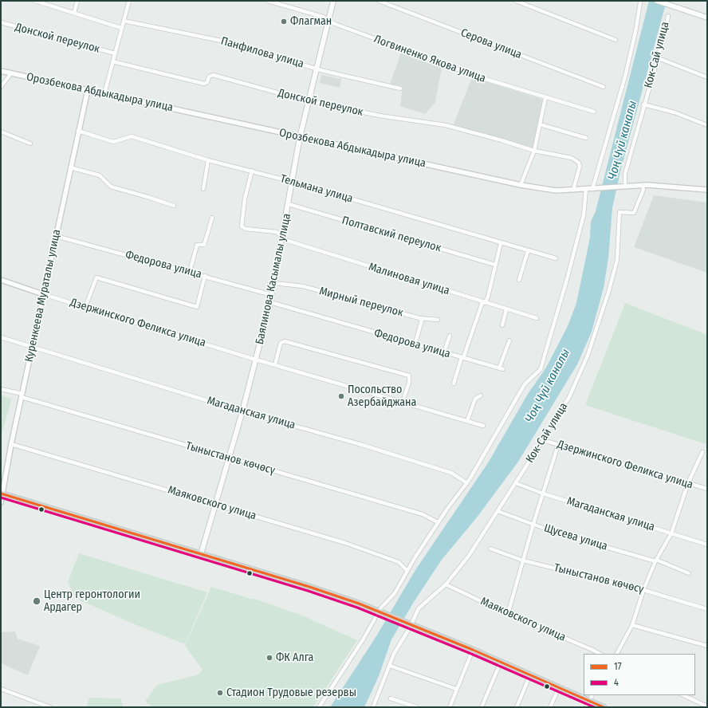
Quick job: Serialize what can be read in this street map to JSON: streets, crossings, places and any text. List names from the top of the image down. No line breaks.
{"streets":{"main road":["Баялинова Касымалы улица"],"street":["Донской переулок","Серова улица","Панфилова улица","Кок-Сай улица","Логвиненко Якова улица","Орозбекова Абдыкадыра улица","Тельмана улица","Полтавский переулок","Федорова улица","Малиновая улица","Куренкеева Мураталы улица","Мирный переулок","Дзержинского Феликса улица","Магаданская улица","Тыныстанов көчөсү","Маяковского улица","Щусева улица"]},"crossings":[["Донской переулок","Орозбекова Абдыкадыра улица"],["Донской переулок","Баялинова Касымалы улица"],["Панфилова улица","Баялинова Касымалы улица"],["Кок-Сай улица","Орозбекова Абдыкадыра улица"],["Кок-Сай улица","Дзержинского Феликса улица"],["Кок-Сай улица","Магаданская улица"],["Кок-Сай улица","Маяковского улица"],["Кок-Сай улица","Щусева улица"],["Логвиненко Якова улица","Баялинова Касымалы улица"],["Орозбекова Абдыкадыра улица","Баялинова Касымалы улица"],["Орозбекова Абдыкадыра улица","Куренкеева Мураталы улица"],["Тельмана улица","Федорова улица"],["Тельмана улица","Баялинова Касымалы улица"],["Тельмана улица","Малиновая улица"],["Тельмана улица","Куренкеева Мураталы улица"],["Полтавский переулок","Федорова улица"],["Полтавский переулок","Баялинова Касымалы улица"],["Федорова улица","Баялинова Касымалы улица"],["Федорова улица","Малиновая улица"],["Федорова улица","Куренкеева Мураталы улица"],["Баялинова Касымалы улица","Малиновая улица"],["Баялинова Касымалы улица","Мирный переулок"],["Баялинова Касымалы улица","Дзержинского Феликса улица"],["Баялинова Касымалы улица","Магаданская улица"],["Баялинова Касымалы улица","Тыныстанов көчөсү"],["Баялинова Касымалы улица","Маяковского улица"],["Куренкеева Мураталы улица","Дзержинского Феликса улица"],["Куренкеева Мураталы улица","Магаданская улица"],["Куренкеева Мураталы улица","Тыныстанов көчөсү"],["Куренкеева Мураталы улица","Маяковского улица"]],"water":["Чоң Чүй каналы"],"places":["Флагман","Посольство Азербайджана","Центр геронтологии Ардагер","ФК Алга","Стадион Трудовые резервы"],"lines":["transit line 17","transit line 4"],"legend":["17","4"]}
